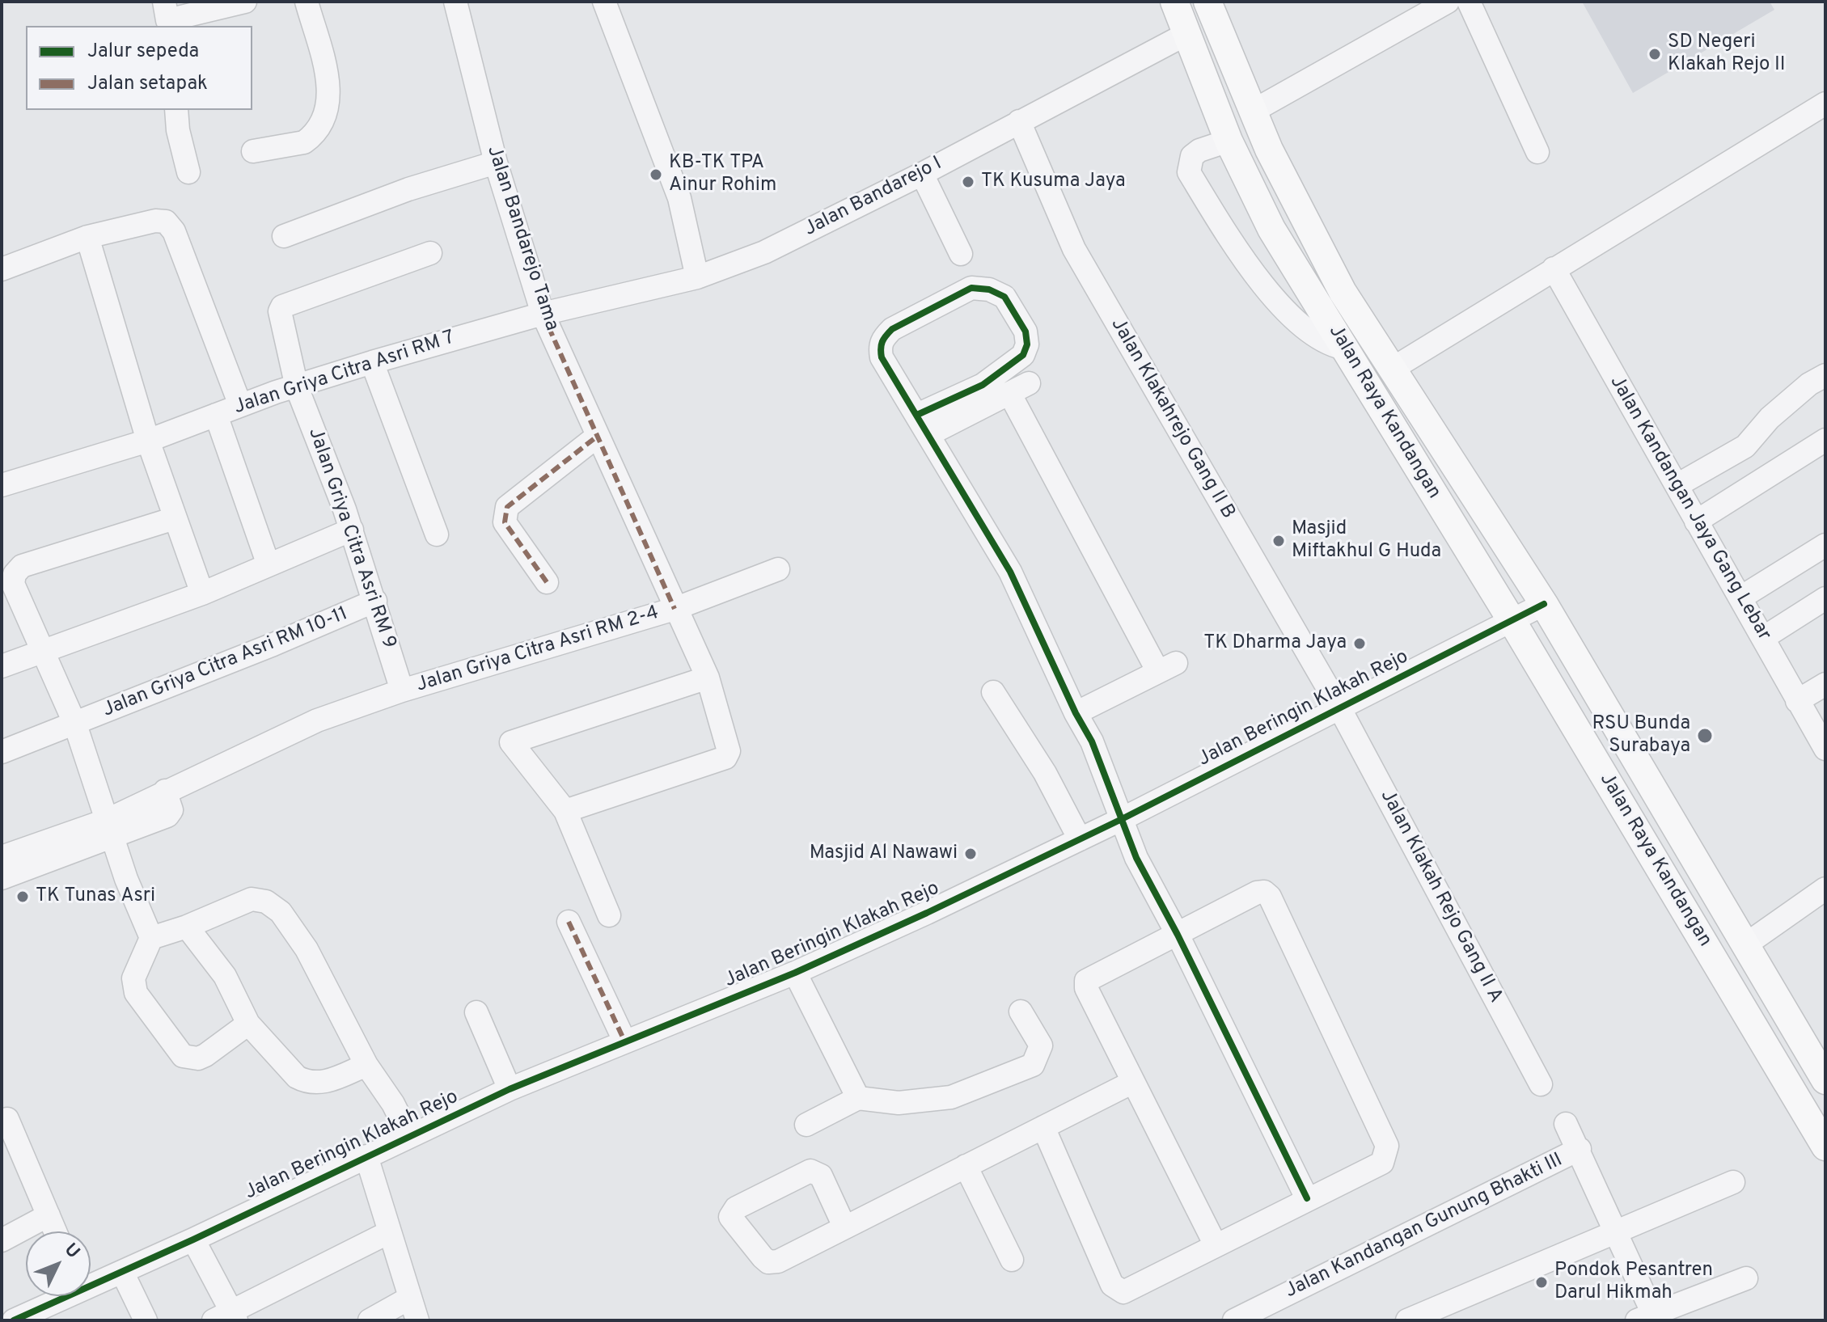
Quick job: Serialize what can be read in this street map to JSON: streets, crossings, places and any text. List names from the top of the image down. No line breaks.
{"streets":{"main road":["Jalan Raya Kandangan"],"street":["Jalan Bandarejo I","Jalan Bandarejo Tama","Jalan Griya Citra Asri RM 7","Jalan Klakahrejo Gang II B","Jalan Kandangan Jaya Gang Lebar","Jalan Griya Citra Asri RM 9","Jalan Griya Citra Asri RM 2-4","Jalan Griya Citra Asri RM 10-11","Jalan Beringin Klakah Rejo","Jalan Klakah Rejo Gang II A","Jalan Kandangan Gunung Bhakti III"]},"crossings":[["Jalan Bandarejo I","Jalan Bandarejo Tama"],["Jalan Bandarejo I","Jalan Griya Citra Asri RM 7"],["Jalan Bandarejo I","Jalan Raya Kandangan"],["Jalan Bandarejo I","Jalan Klakahrejo Gang II B"],["Jalan Bandarejo Tama","Jalan Griya Citra Asri RM 7"],["Jalan Bandarejo Tama","Jalan Griya Citra Asri RM 2-4"],["Jalan Griya Citra Asri RM 7","Jalan Griya Citra Asri RM 9"],["Jalan Raya Kandangan","Jalan Beringin Klakah Rejo"],["Jalan Klakahrejo Gang II B","Jalan Beringin Klakah Rejo"],["Jalan Klakahrejo Gang II B","Jalan Klakah Rejo Gang II A"],["Jalan Griya Citra Asri RM 9","Jalan Griya Citra Asri RM 2-4"],["Jalan Griya Citra Asri RM 9","Jalan Griya Citra Asri RM 10-11"],["Jalan Beringin Klakah Rejo","Jalan Klakah Rejo Gang II A"]],"places":["SD Negeri Klakah Rejo II","KB-TK TPA Ainur Rohim","TK Kusuma Jaya","Masjid Miftakhul G Huda","TK Dharma Jaya","RSU Bunda Surabaya","Masjid Al Nawawi","TK Tunas Asri","Pondok Pesantren Darul Hikmah"],"legend":["Jalur sepeda","Jalan setapak"],"north":"top right"}
